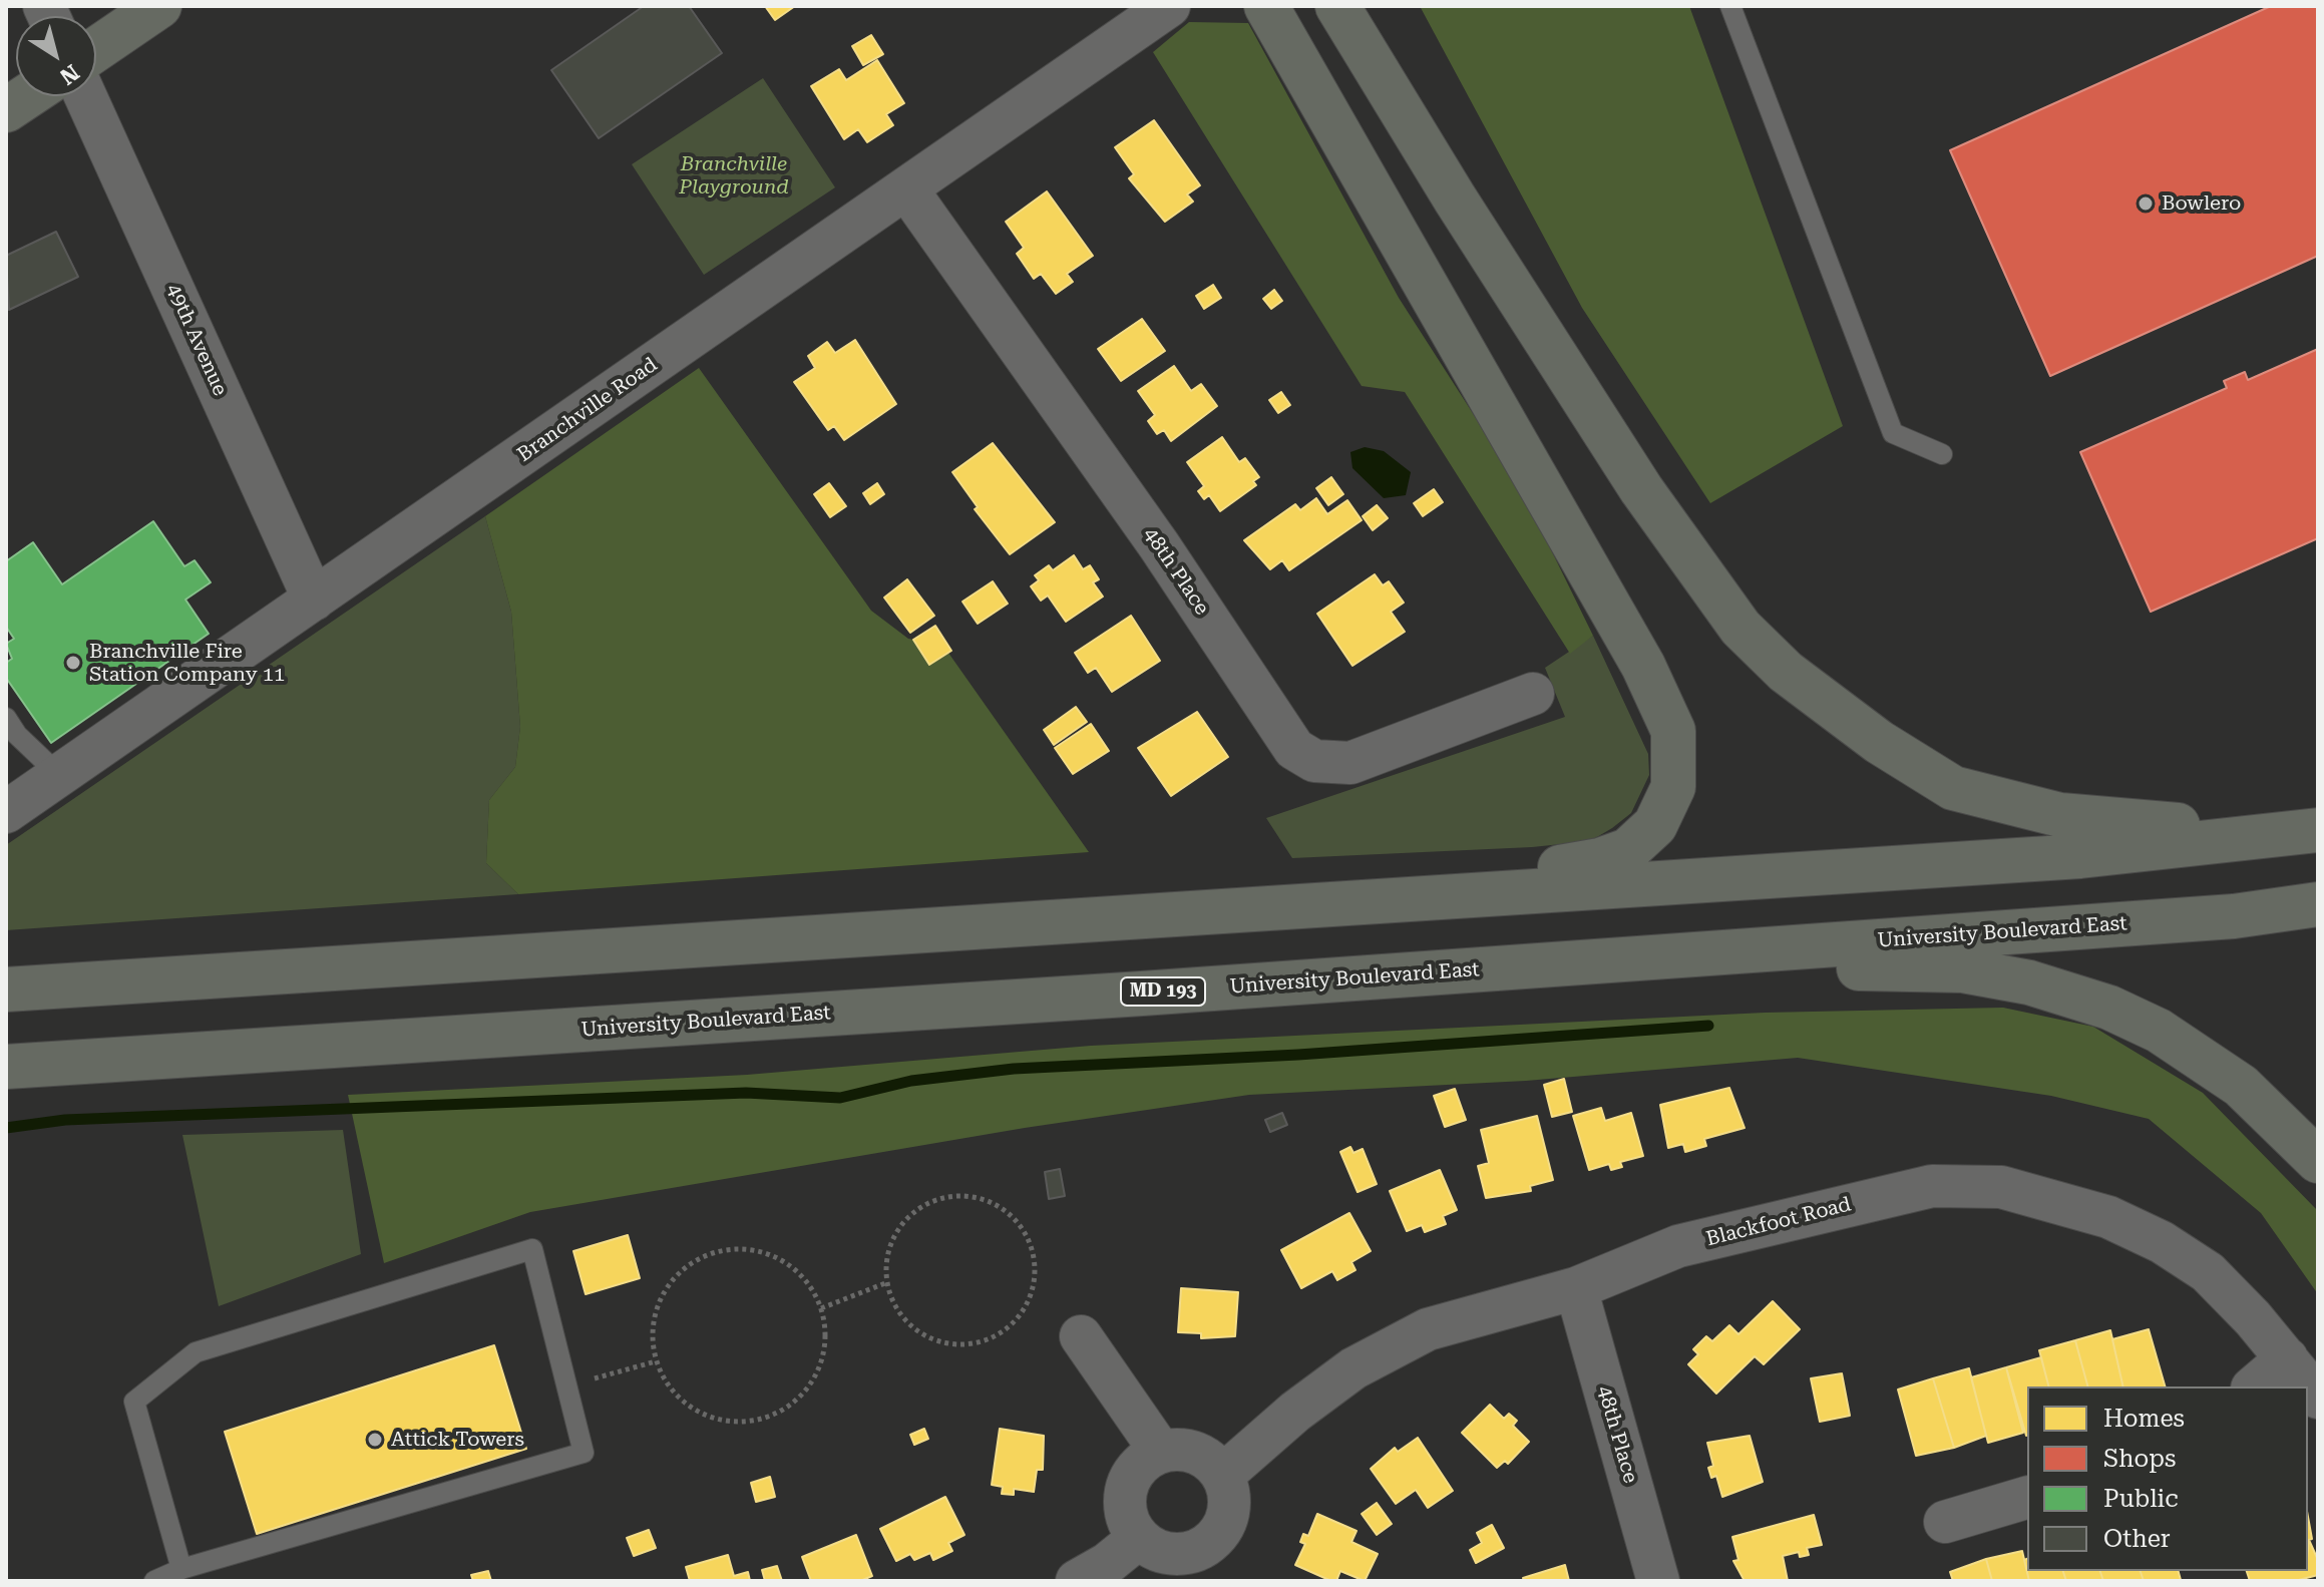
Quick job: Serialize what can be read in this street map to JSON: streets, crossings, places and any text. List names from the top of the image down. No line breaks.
{"streets":{"main road":["University Boulevard East","MD 193"],"street":["49th Avenue","Branchville Road","48th Place","Blackfoot Road"]},"crossings":[["49th Avenue","Branchville Road"],["Branchville Road","48th Place"],["48th Place","Blackfoot Road"]],"parks":["Branchville Playground"],"places":["Bowlero","Branchville Fire Station Company 11","Attick Towers"],"legend":["Homes","Shops","Public","Other"],"north":"bottom right"}
